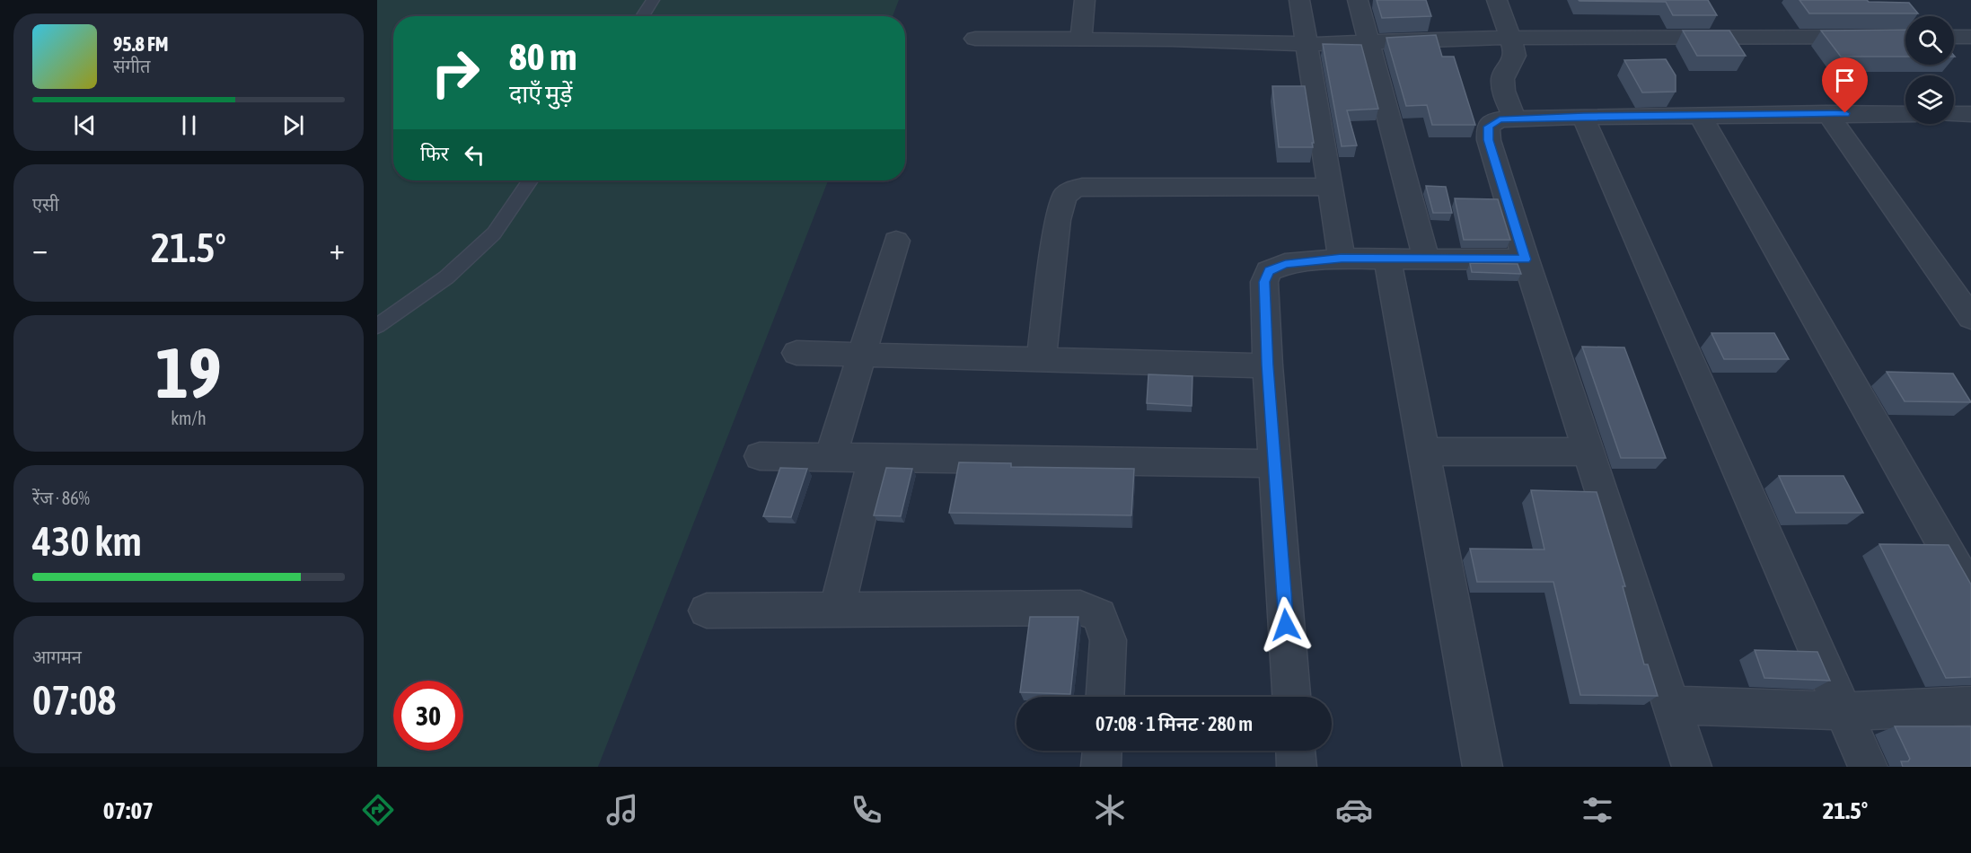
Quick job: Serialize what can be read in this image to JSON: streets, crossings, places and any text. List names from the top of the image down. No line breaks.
{"page":{"turn":["80 m","दाएँ मुड़ें"],"song":["95.8 FM","संगीत"],"then":"फिर","tile":["एसी",["19","km/h"],["रेंज · 86%","430 km"],["आगमन","07:08"]],"heat":["−","21.5°","+"],"limit":"30","trip":"07:08 · 1 मिनट · 280 m","tabs":["07:07","21.5°"]}}
